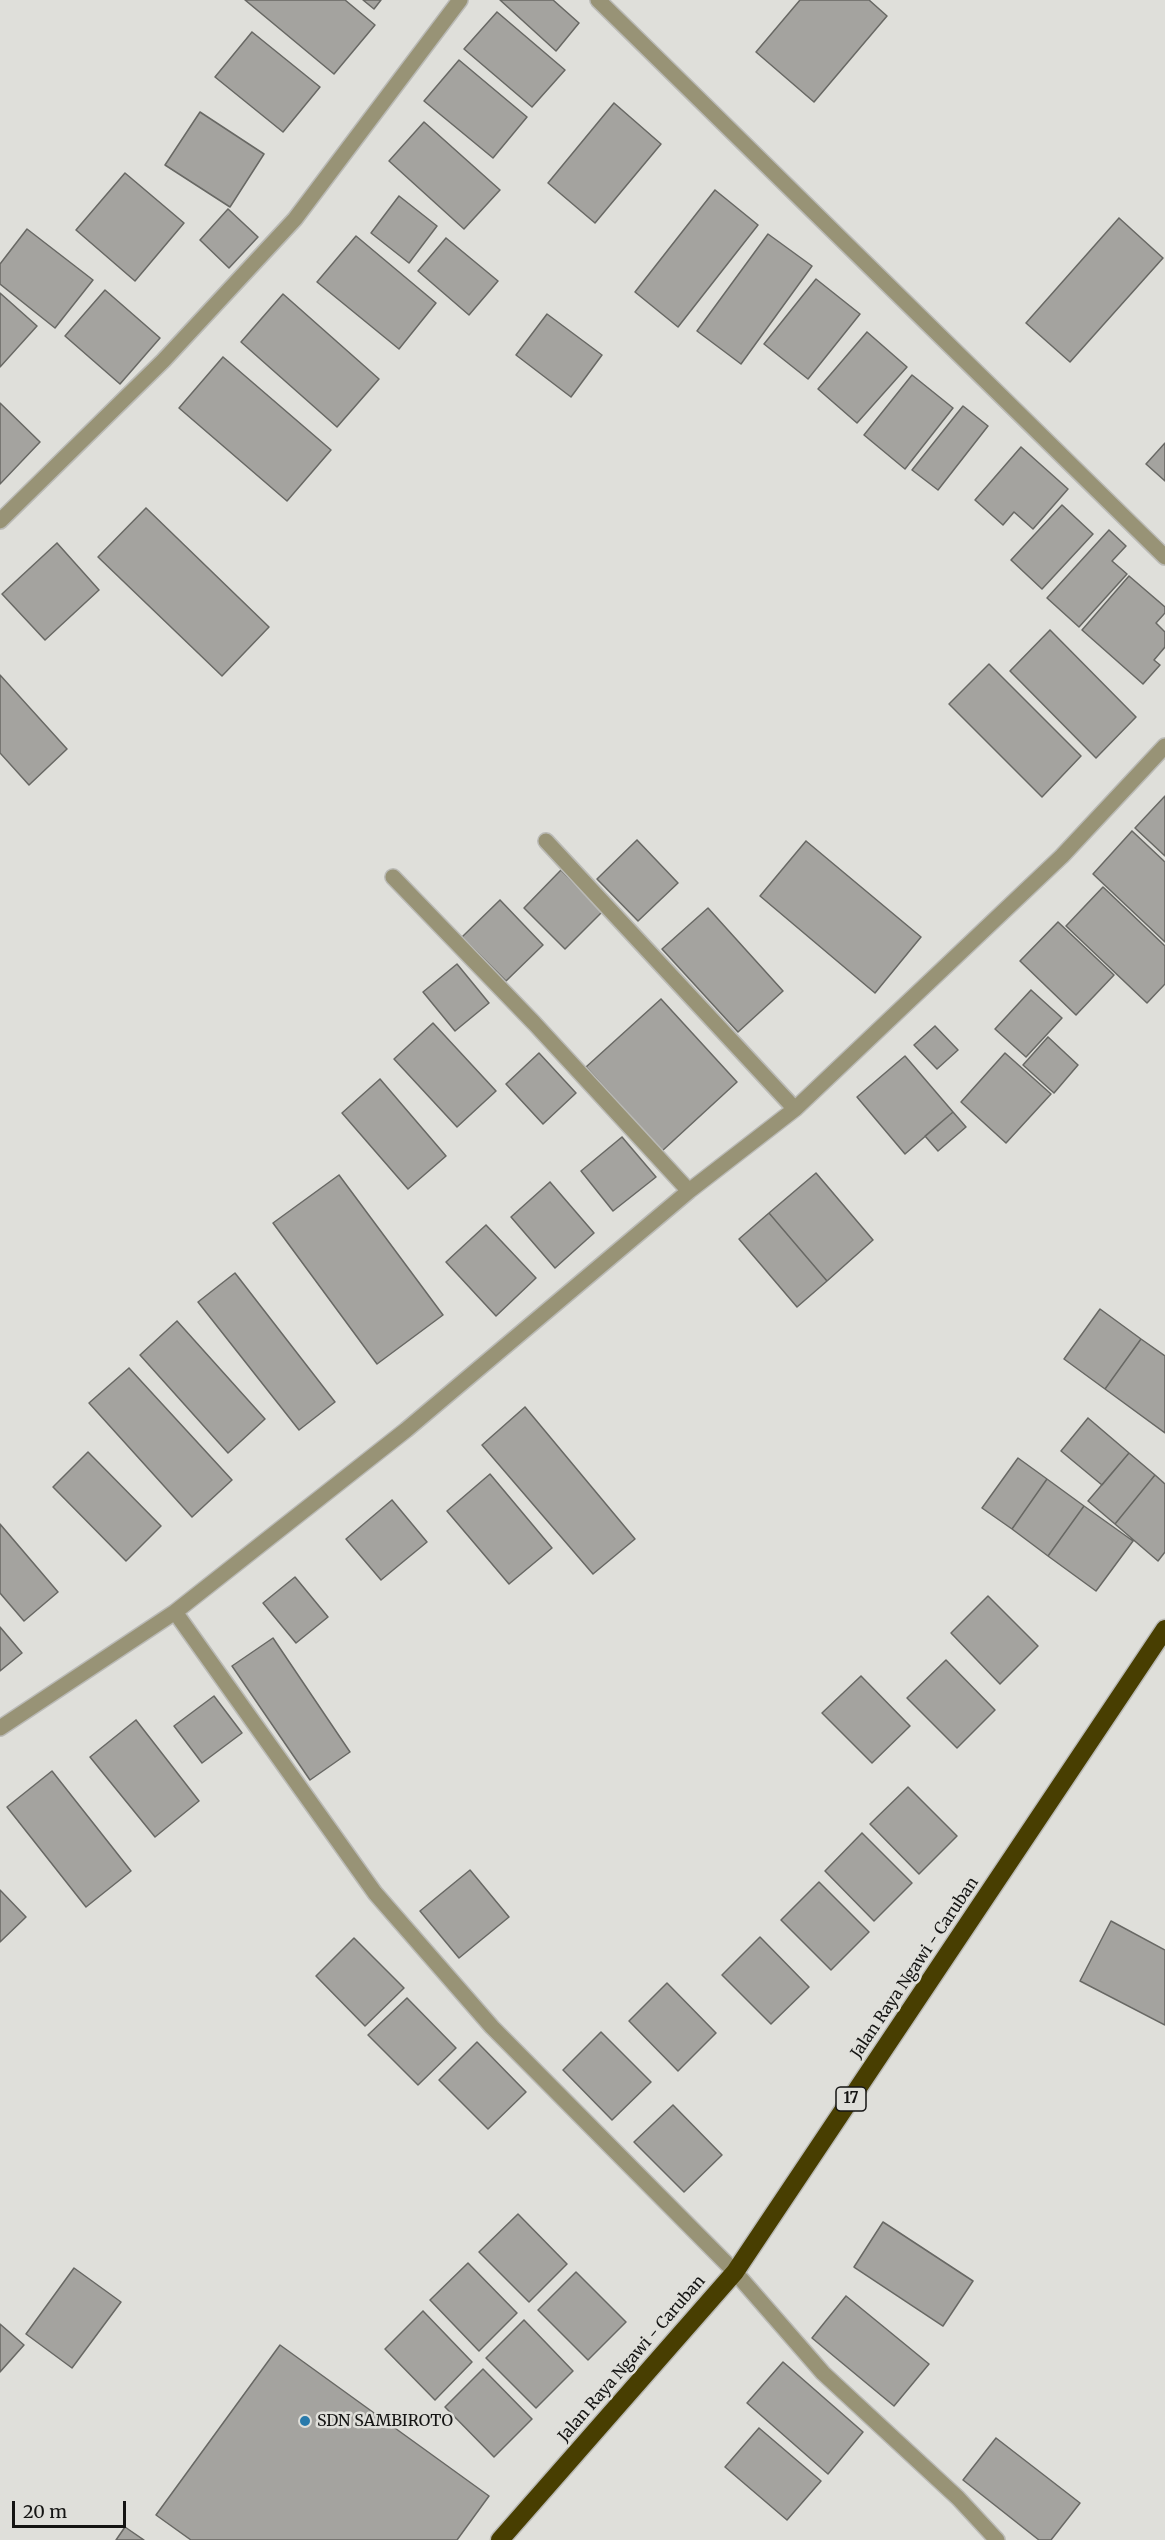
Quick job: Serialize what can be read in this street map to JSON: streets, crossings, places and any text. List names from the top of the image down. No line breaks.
{"streets":{"highway":["Jalan Raya Ngawi - Caruban","17"]},"places":["SDN SAMBIROTO"],"scale_bar":"20 m"}
